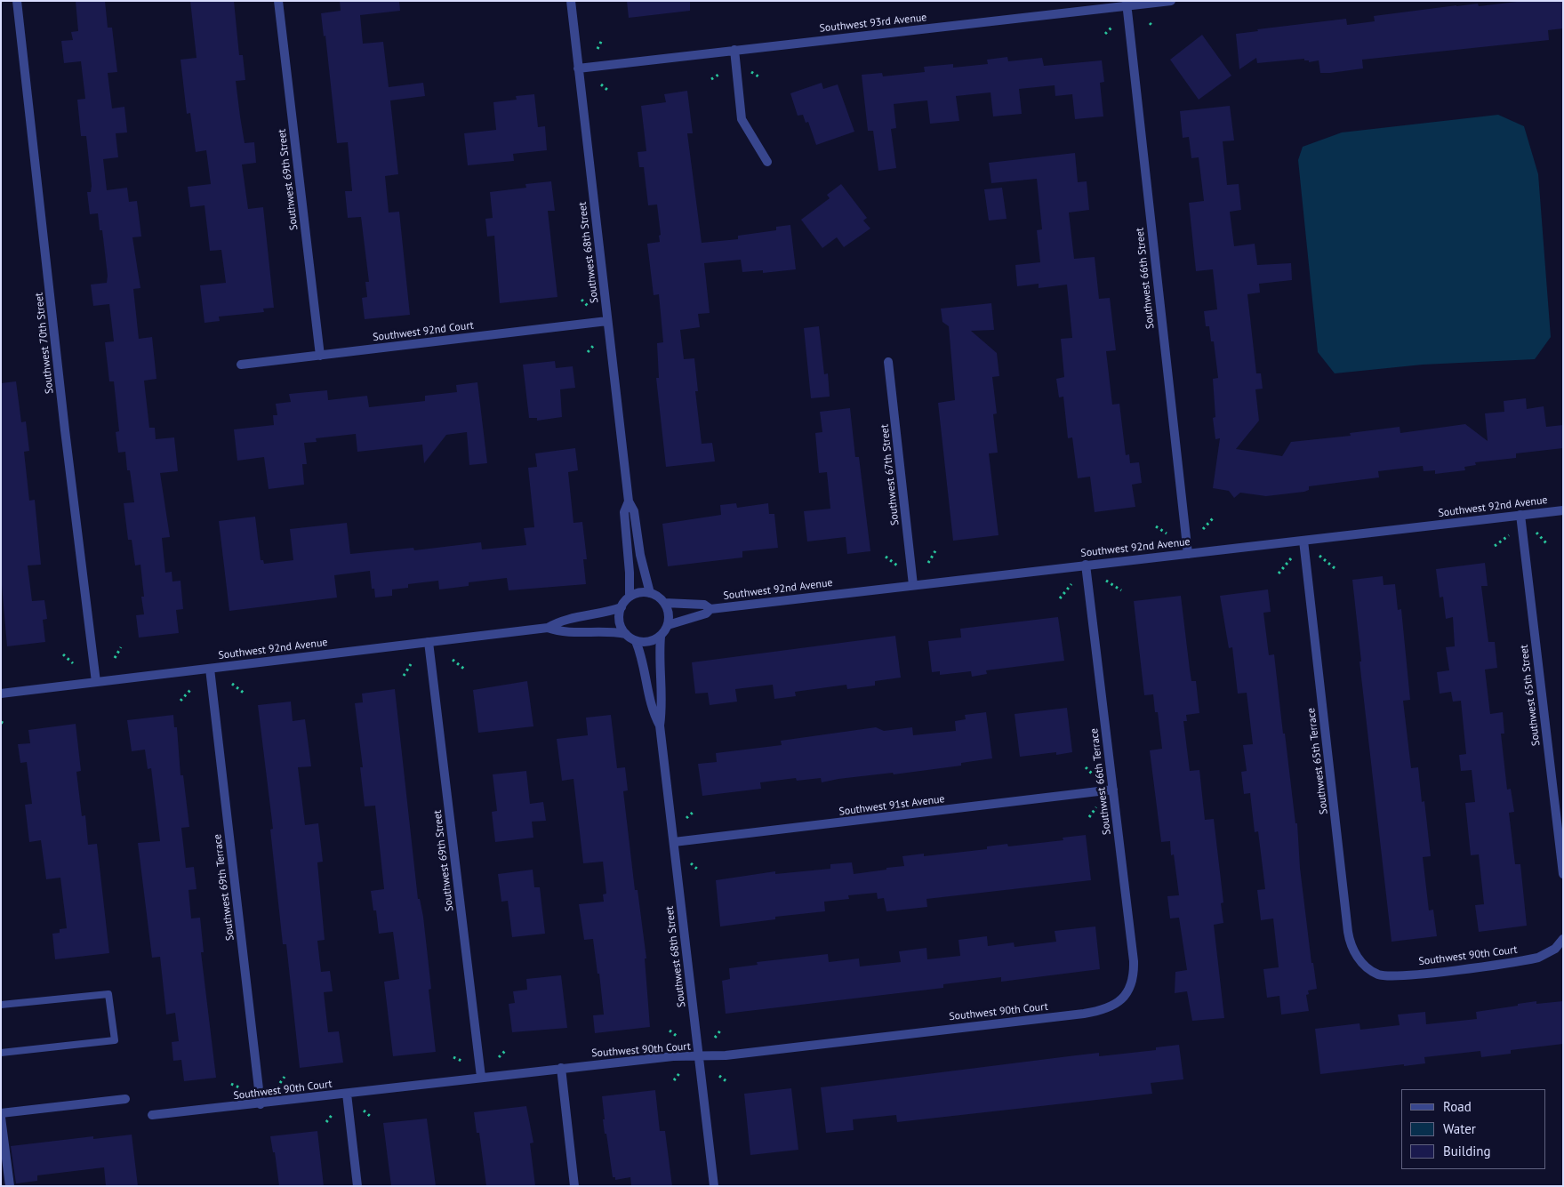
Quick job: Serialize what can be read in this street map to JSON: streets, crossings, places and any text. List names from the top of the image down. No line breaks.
{"streets":{"street":["Southwest 93rd Avenue","Southwest 69th Street","Southwest 68th Street","Southwest 66th Street","Southwest 92nd Court","Southwest 70th Street","Southwest 67th Street","Southwest 92nd Avenue","Southwest 65th Street","Southwest 65th Terrace","Southwest 66th Terrace","Southwest 91st Avenue","Southwest 69th Terrace","Southwest 90th Court"]},"crossings":[["Southwest 93rd Avenue","Southwest 68th Street"],["Southwest 93rd Avenue","Southwest 66th Street"],["Southwest 69th Street","Southwest 92nd Court"],["Southwest 69th Street","Southwest 92nd Avenue"],["Southwest 69th Street","Southwest 90th Court"],["Southwest 68th Street","Southwest 92nd Court"],["Southwest 68th Street","Southwest 92nd Avenue"],["Southwest 68th Street","Southwest 91st Avenue"],["Southwest 68th Street","Southwest 90th Court"],["Southwest 66th Street","Southwest 92nd Avenue"],["Southwest 70th Street","Southwest 92nd Avenue"],["Southwest 67th Street","Southwest 92nd Avenue"],["Southwest 92nd Avenue","Southwest 65th Street"],["Southwest 92nd Avenue","Southwest 65th Terrace"],["Southwest 92nd Avenue","Southwest 66th Terrace"],["Southwest 92nd Avenue","Southwest 69th Terrace"],["Southwest 65th Terrace","Southwest 90th Court"],["Southwest 66th Terrace","Southwest 91st Avenue"],["Southwest 66th Terrace","Southwest 90th Court"],["Southwest 69th Terrace","Southwest 90th Court"]],"legend":["Road","Water","Building"]}
